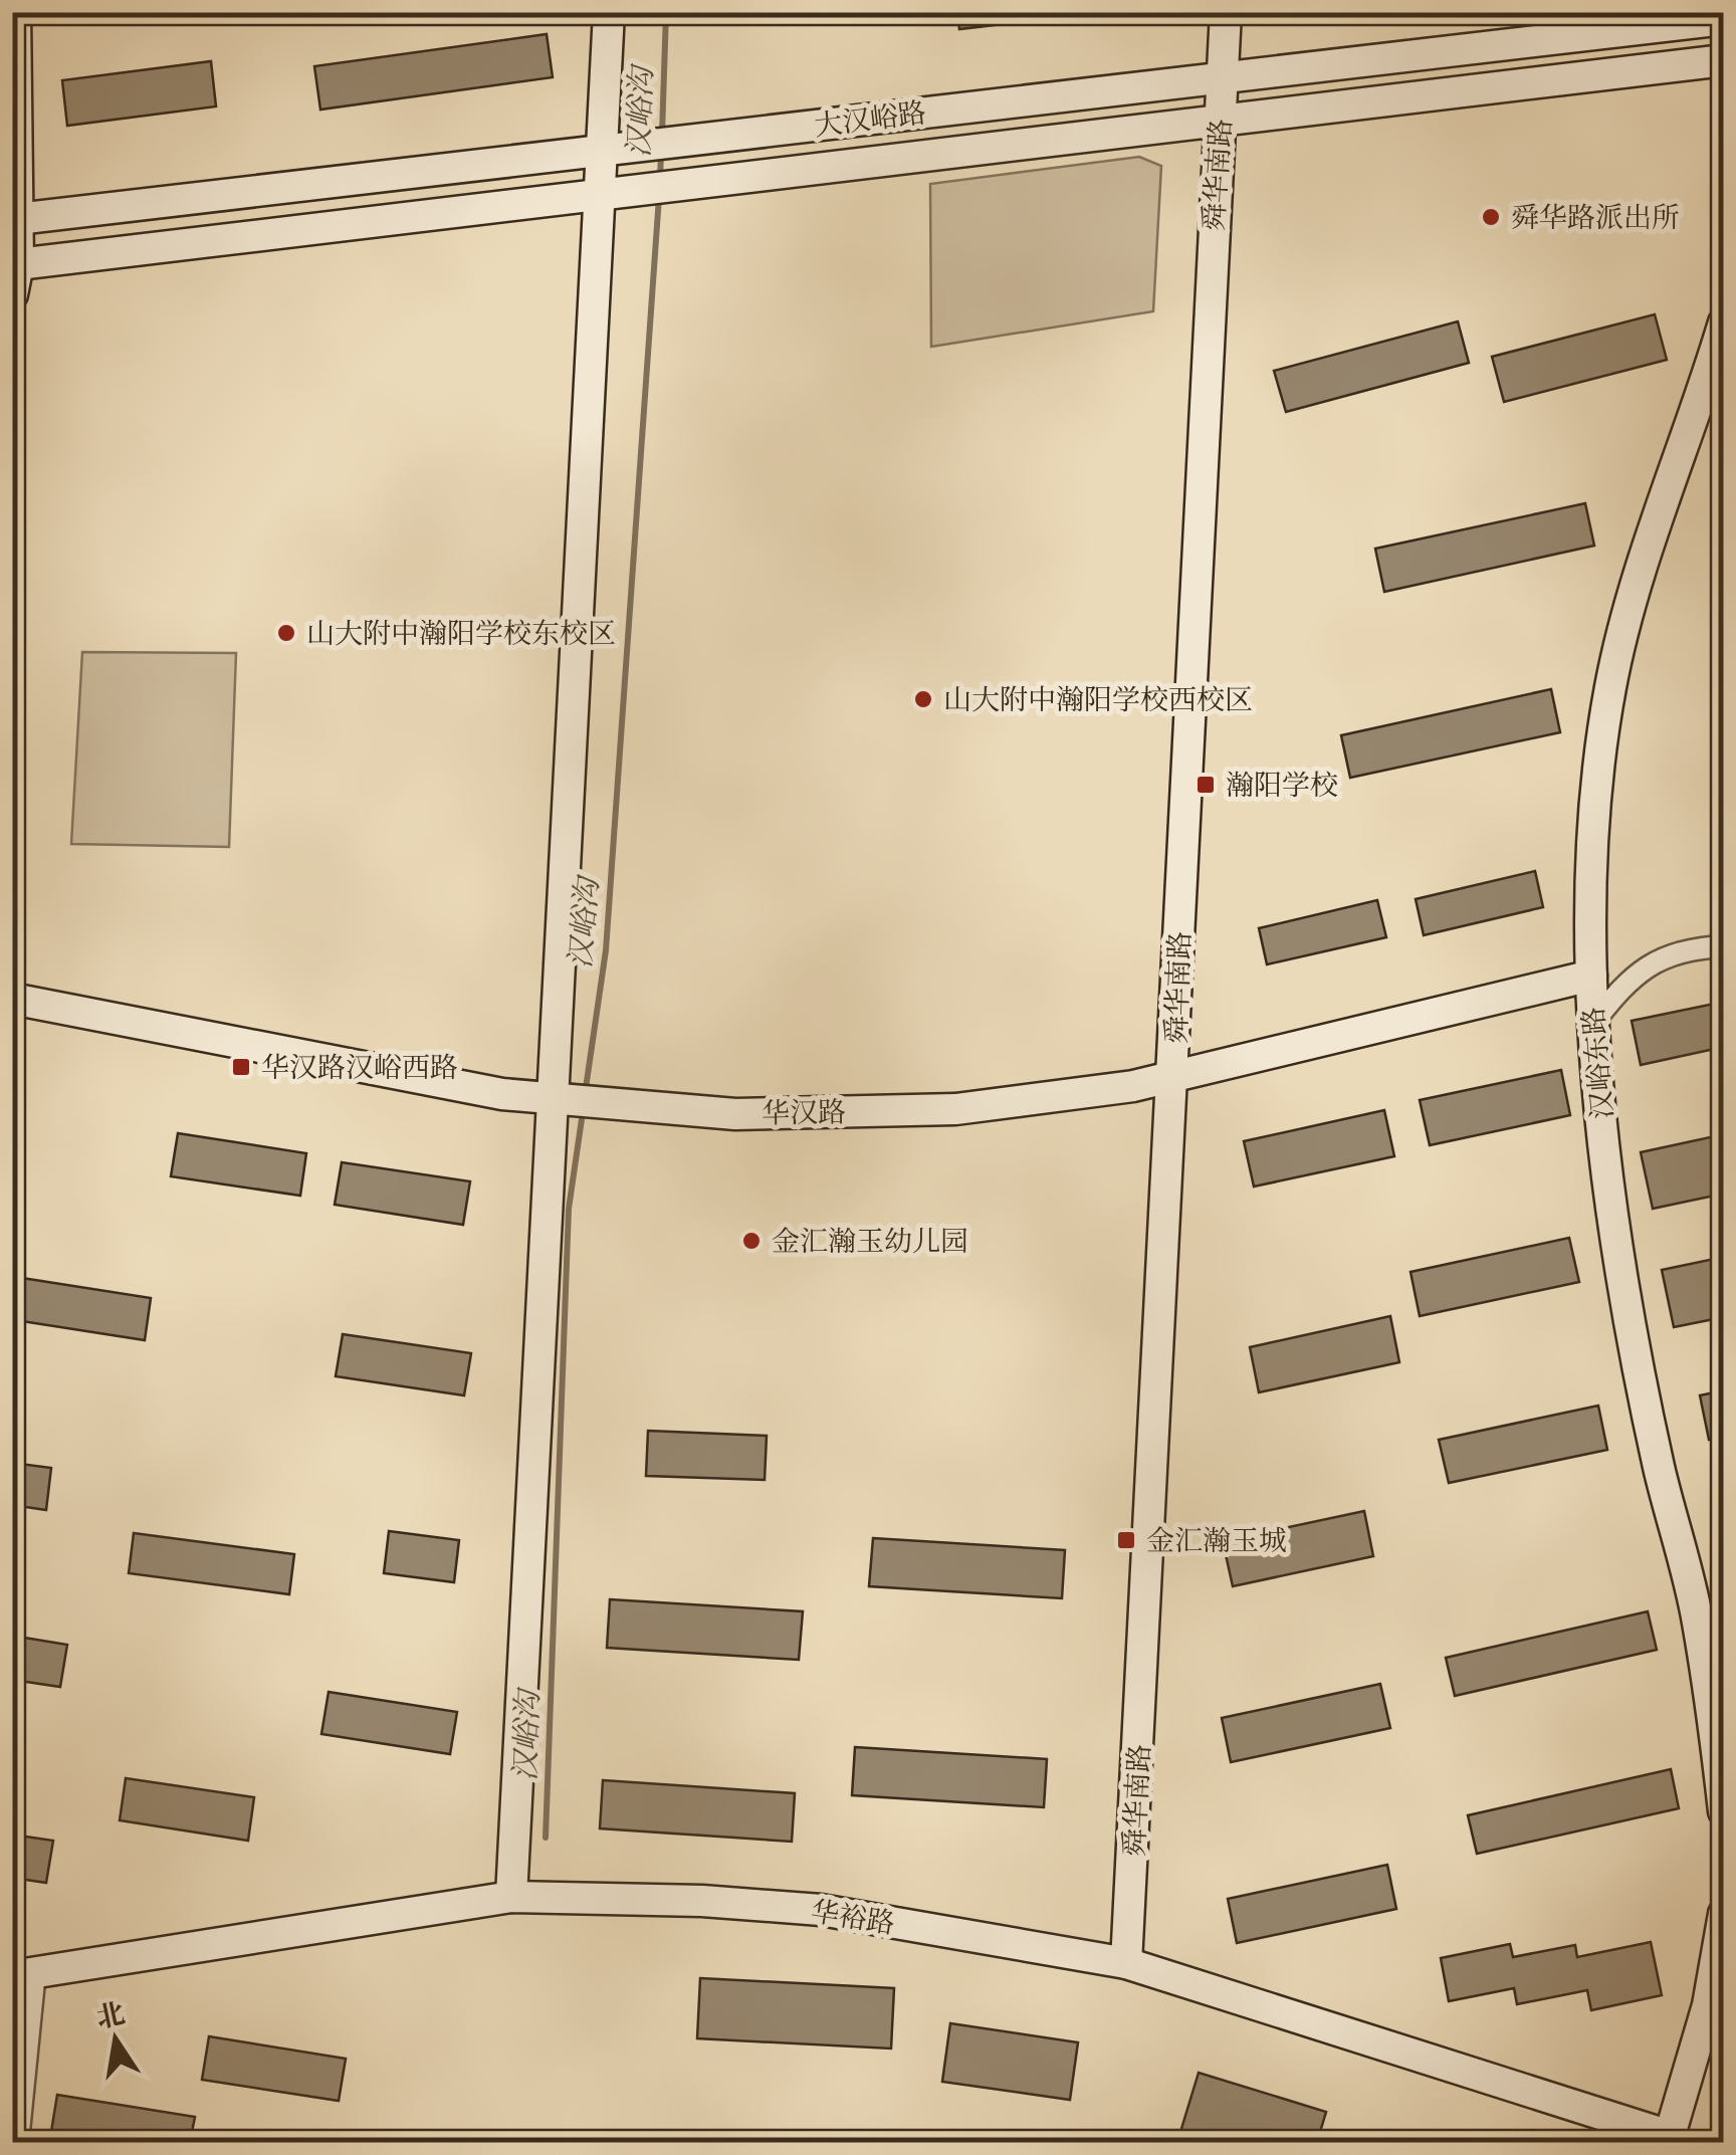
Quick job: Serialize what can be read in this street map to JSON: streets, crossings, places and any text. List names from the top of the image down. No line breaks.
{"streets":{"street":["大汉峪路","舜华南路","汉峪东路","华汉路","华裕路"]},"crossings":[["大汉峪路","舜华南路"],["舜华南路","华汉路"],["舜华南路","华裕路"],["汉峪东路","华汉路"]],"water":["汉峪沟"],"places":{"other":["舜华路派出所","山大附中瀚阳学校东校区","山大附中瀚阳学校西校区","金汇瀚玉幼儿园"],"transit":["瀚阳学校","华汉路汉峪西路","金汇瀚玉城"]},"north":"top"}
